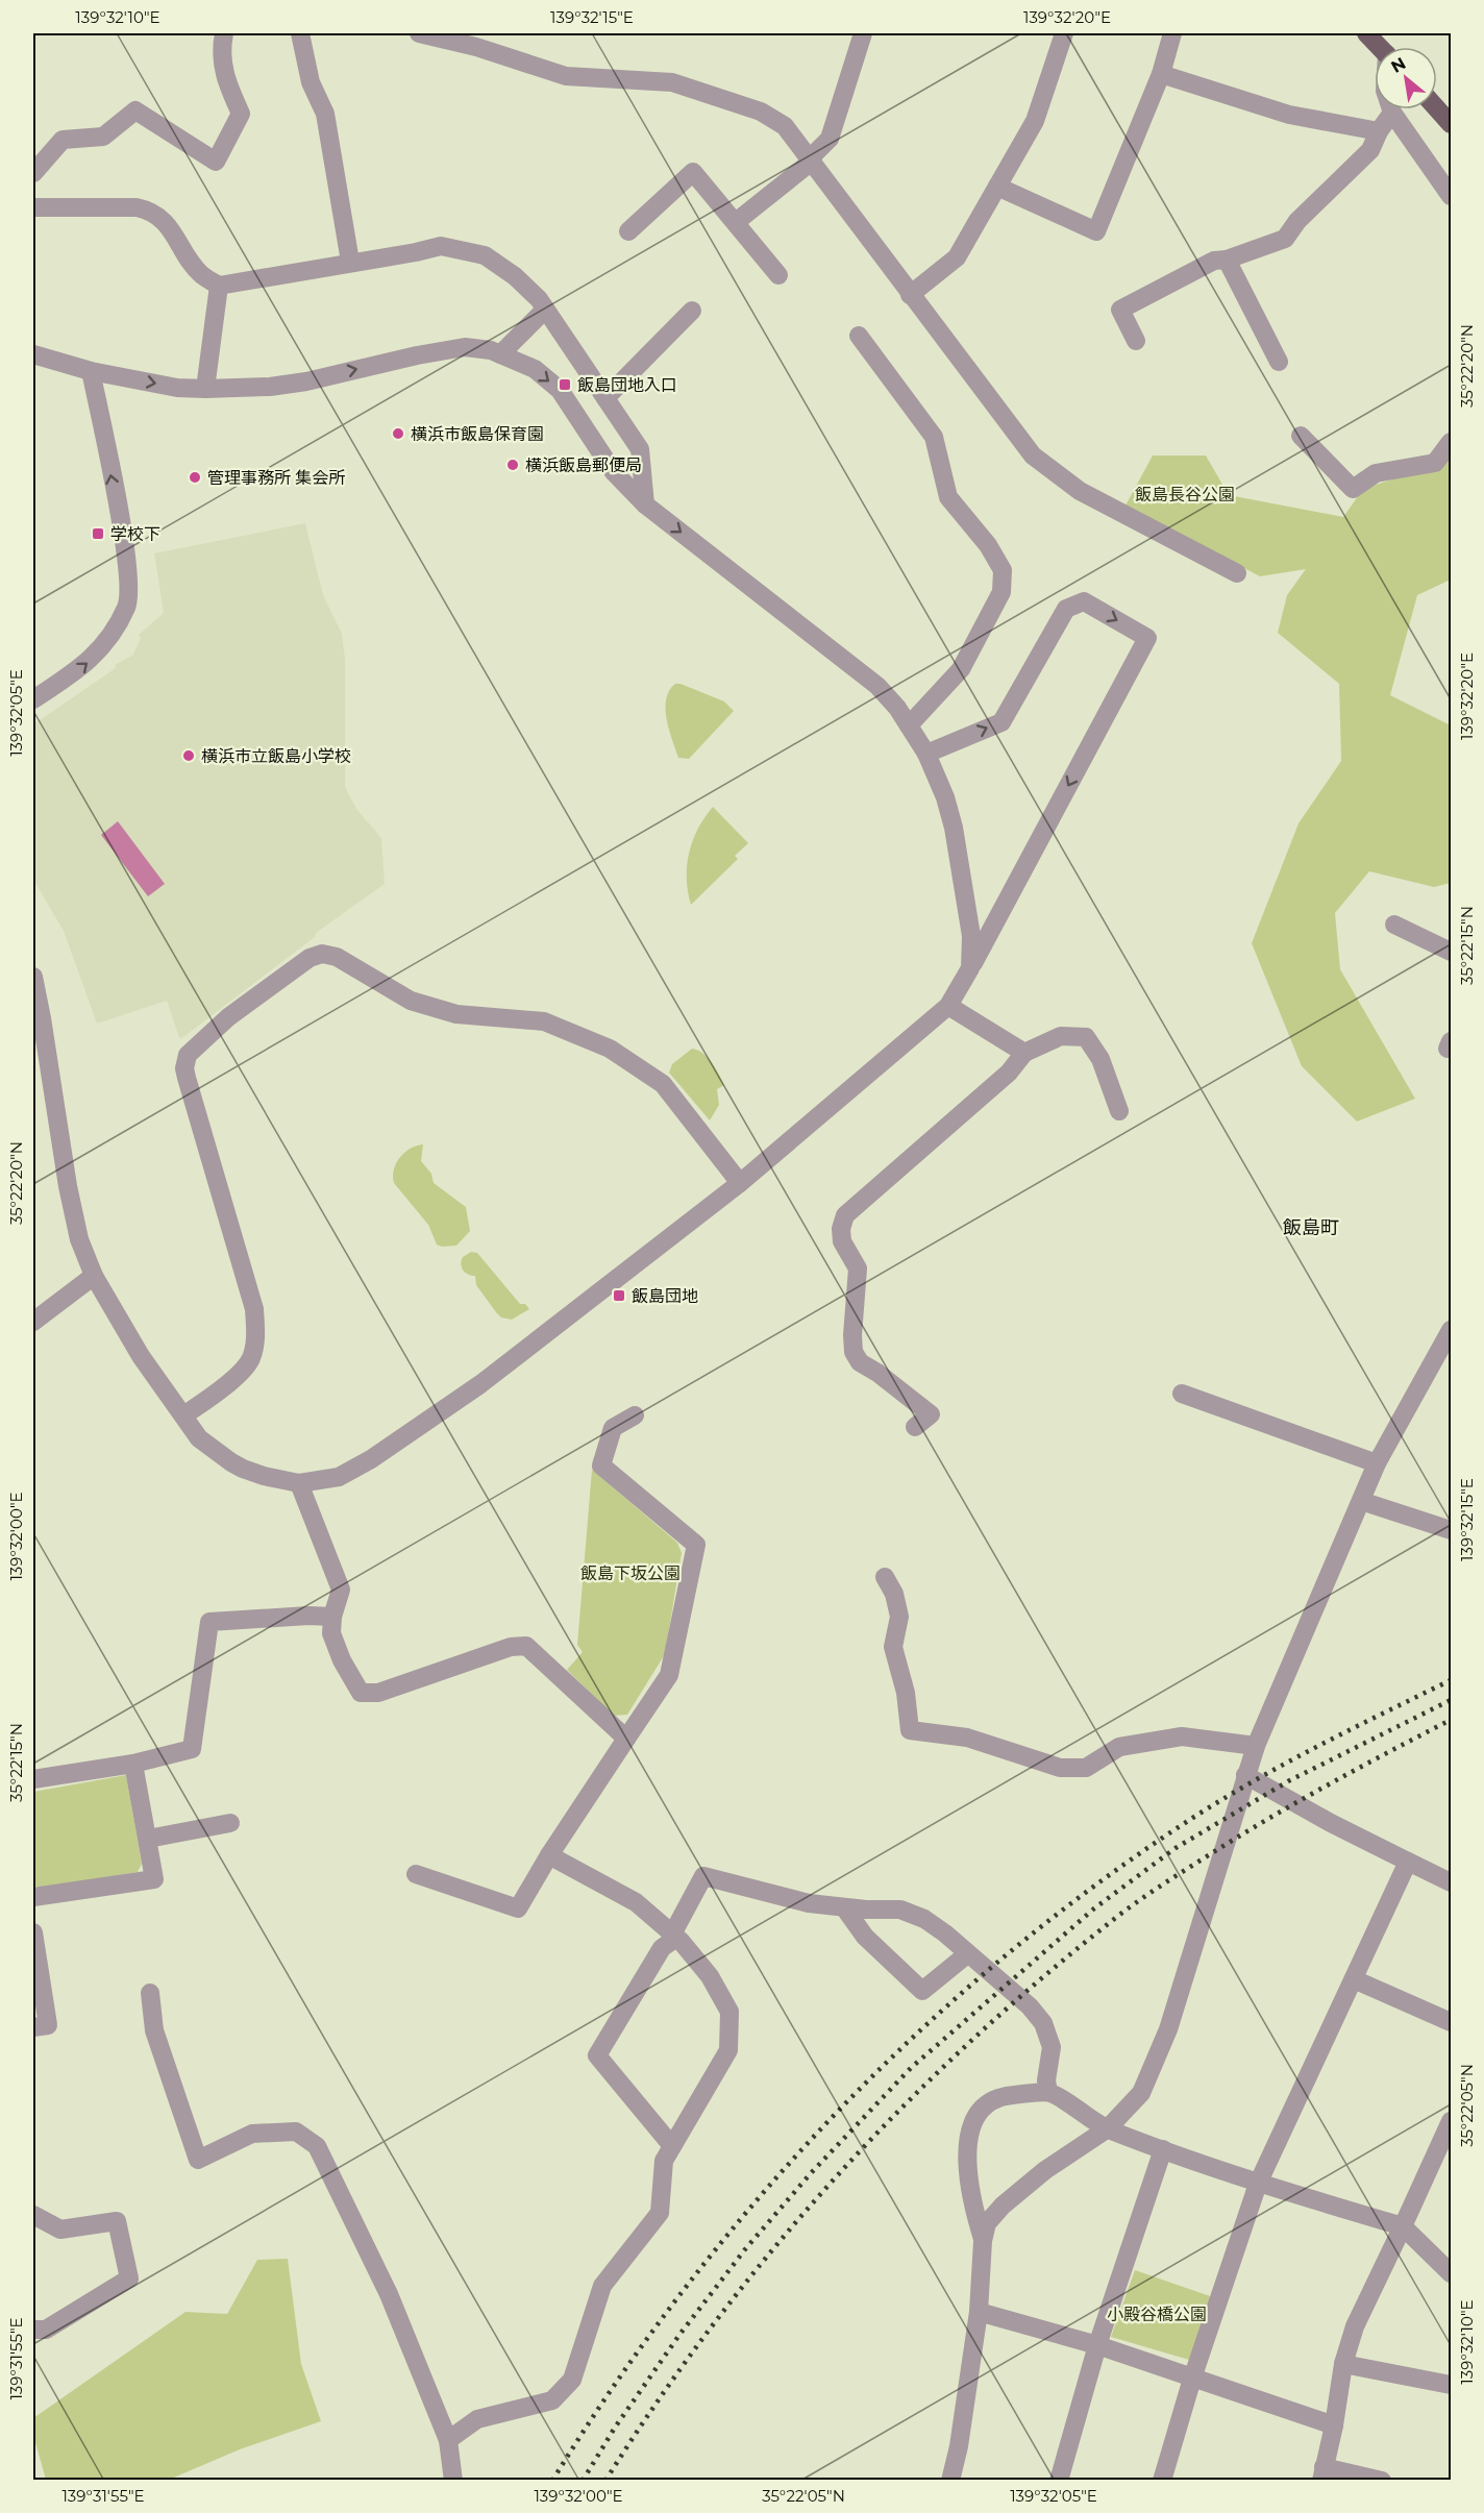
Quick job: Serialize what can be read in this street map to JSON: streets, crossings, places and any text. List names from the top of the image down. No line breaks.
{"districts":["飯島町"],"parks":["飯島長谷公園","飯島下坂公園","小殿谷橋公園"],"places":{"transit":["飯島団地入口","学校下","飯島団地"],"other":["横浜市飯島保育園","横浜飯島郵便局","管理事務所 集会所","横浜市立飯島小学校"]},"north":"top left","coordinates":["139°32'10\"E","139°32'15\"E","139°32'20\"E","35°22'20\"N","139°32'05\"E","35°22'15\"N","139°32'00\"E","35°22'05\"N","139°31'55\"E"]}
